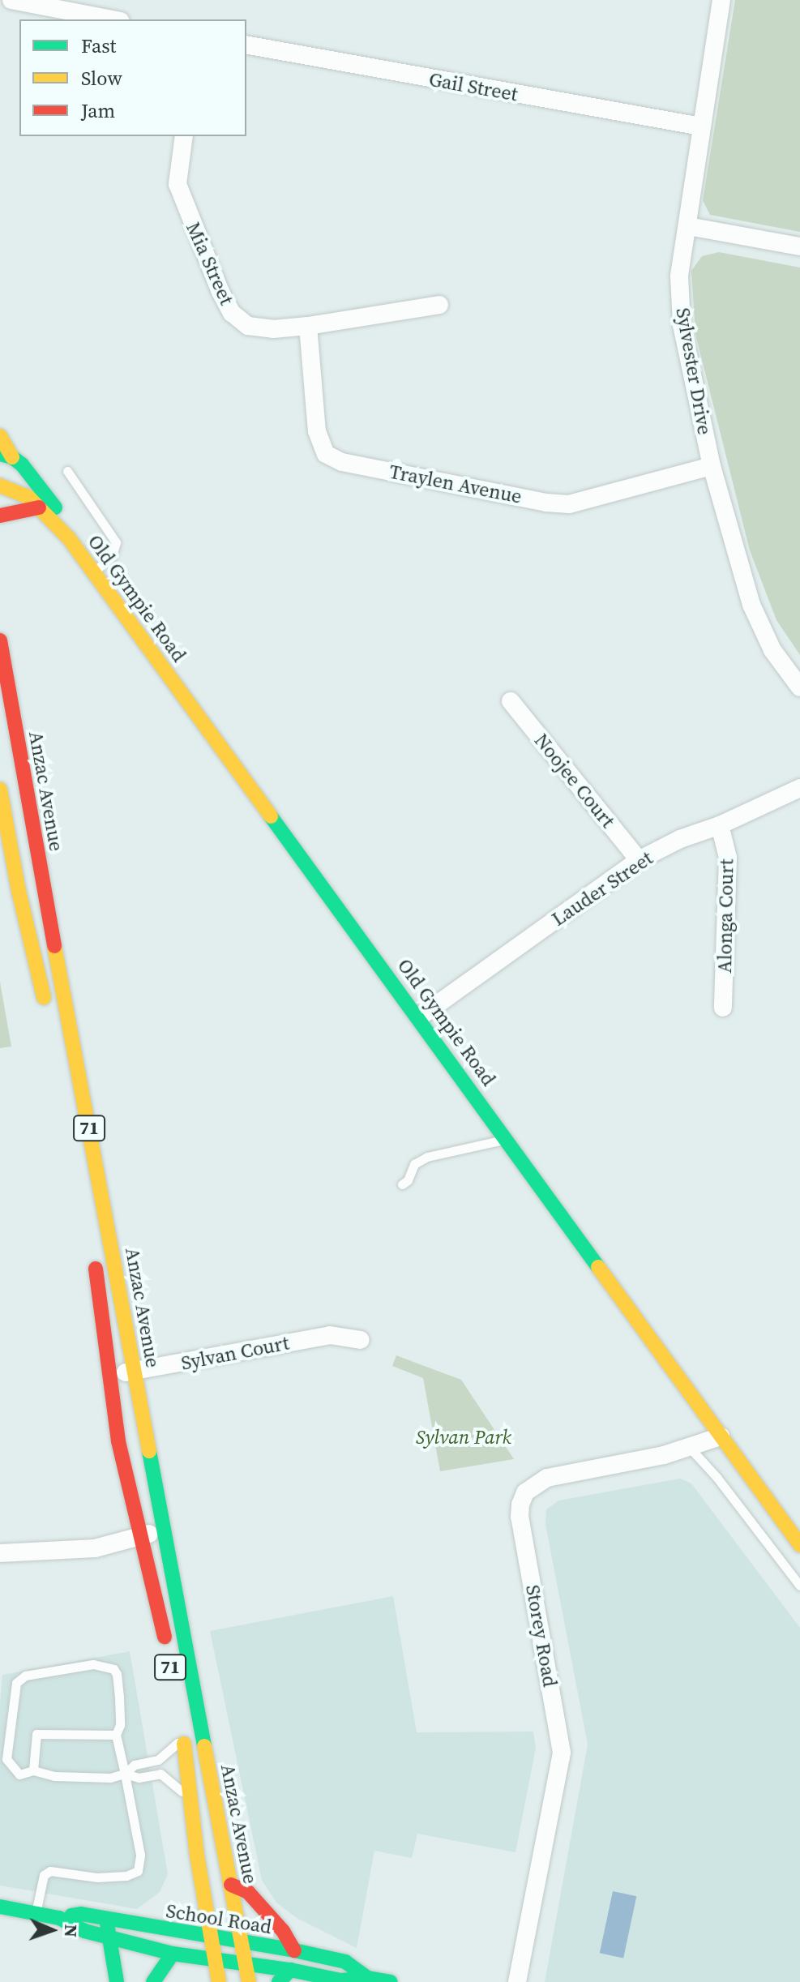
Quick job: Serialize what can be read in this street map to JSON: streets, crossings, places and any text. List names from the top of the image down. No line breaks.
{"streets":{"main road":["Old Gympie Road","Anzac Avenue","71","School Road"],"street":["Gail Street","Mia Street","Sylvester Drive","Traylen Avenue","Noojee Court","Lauder Street","Alonga Court","Sylvan Court","Storey Road"]},"crossings":[["Gail Street","Sylvester Drive"],["Mia Street","Traylen Avenue"],["Sylvester Drive","Traylen Avenue"],["Old Gympie Road","Lauder Street"],["Old Gympie Road","Storey Road"],["Noojee Court","Lauder Street"],["Anzac Avenue","Sylvan Court"],["Anzac Avenue","School Road"],["Lauder Street","Alonga Court"]],"parks":["Sylvan Park"],"legend":["Fast","Slow","Jam"],"north":"right"}
